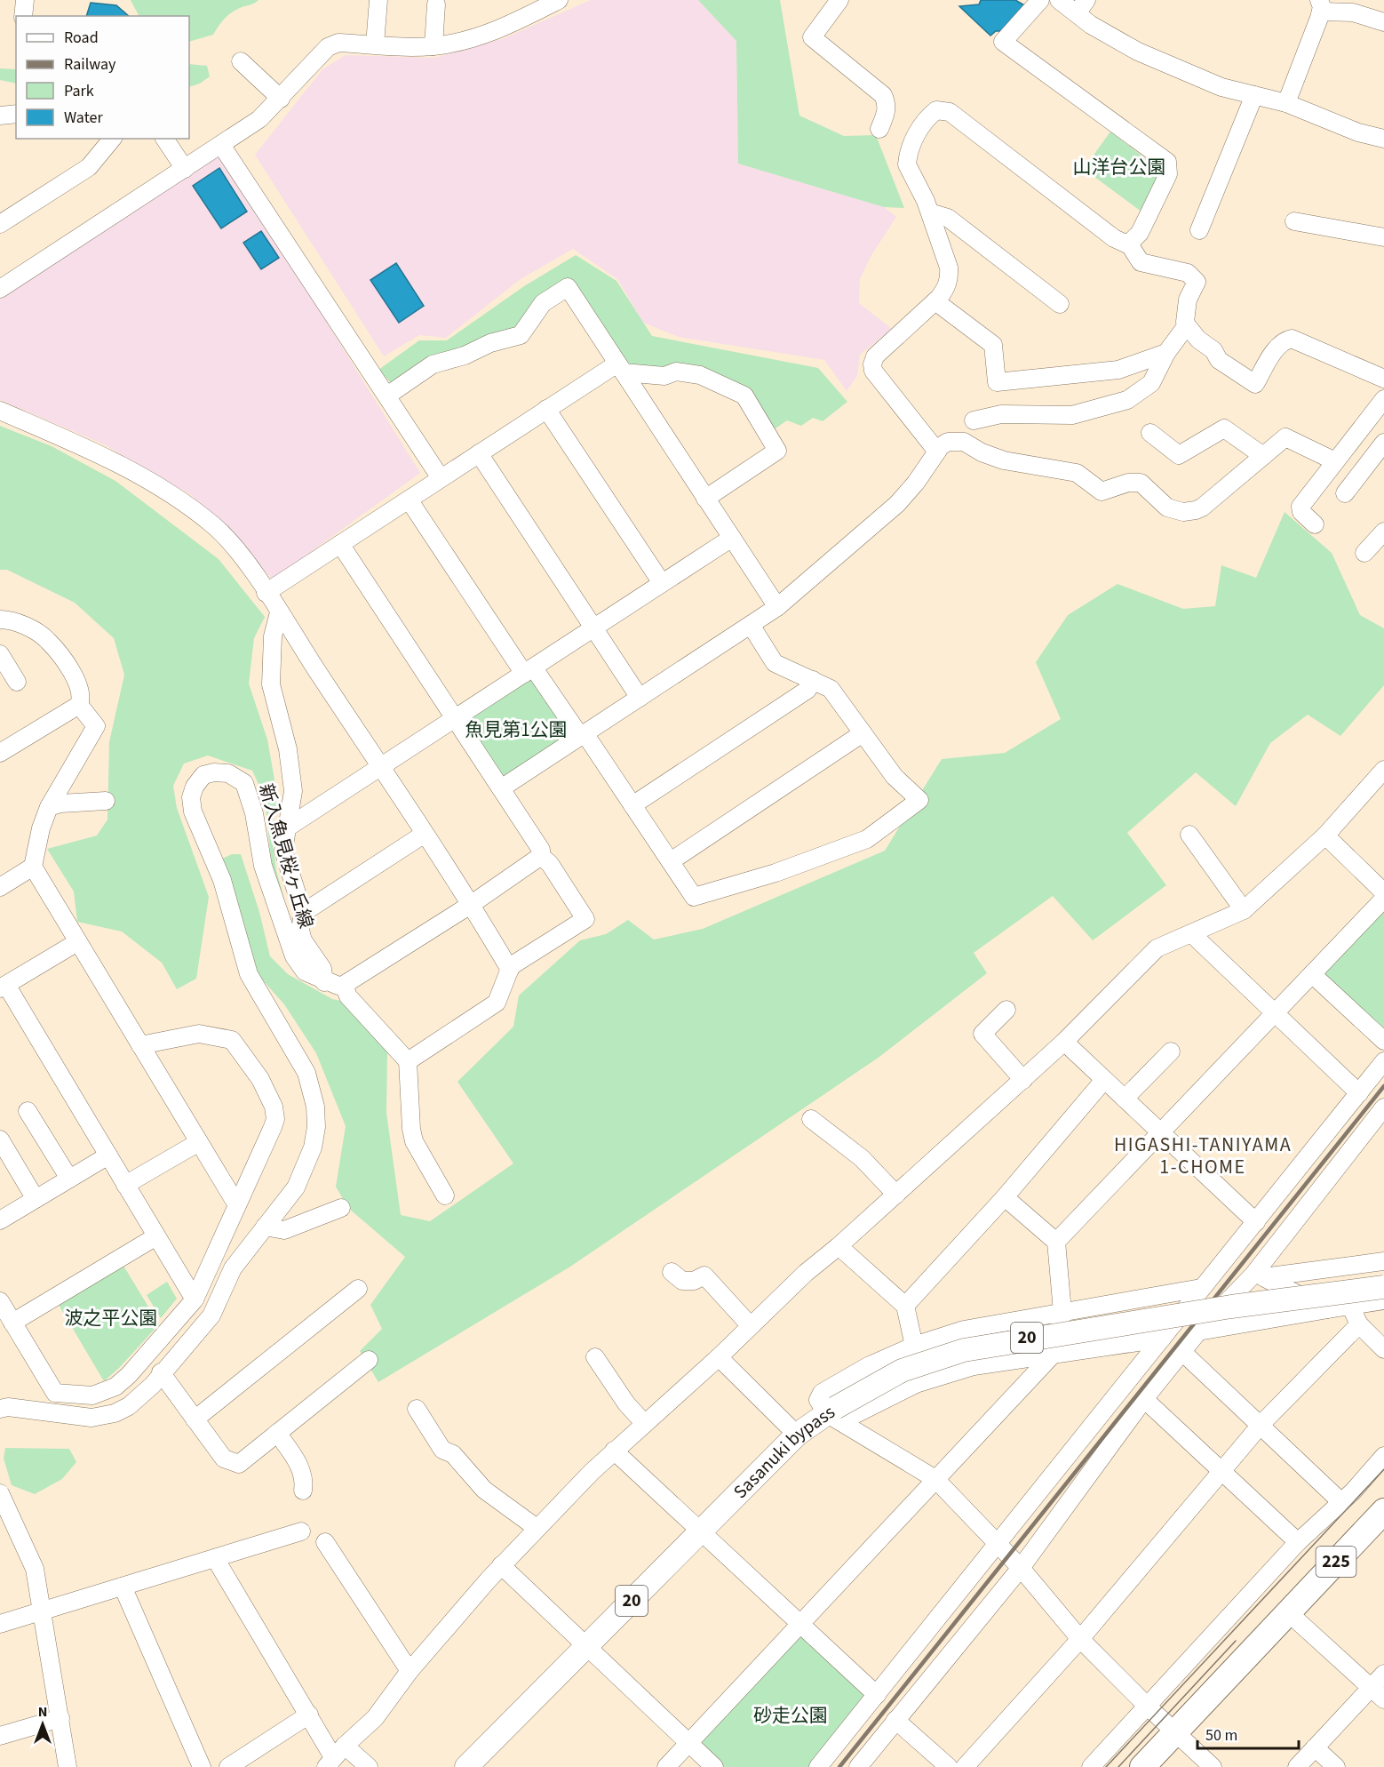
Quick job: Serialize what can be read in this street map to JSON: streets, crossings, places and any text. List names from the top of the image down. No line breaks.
{"streets":{"highway":["225"],"main road":["20","Sasanuki bypass"],"street":["新入魚見桜ヶ丘線"]},"districts":["HIGASHI-TANIYAMA 1-CHOME"],"parks":["山洋台公園","魚見第1公園","波之平公園","砂走公園"],"legend":["Road","Railway","Park","Water"],"scale_bar":"50 m","north":"top"}
